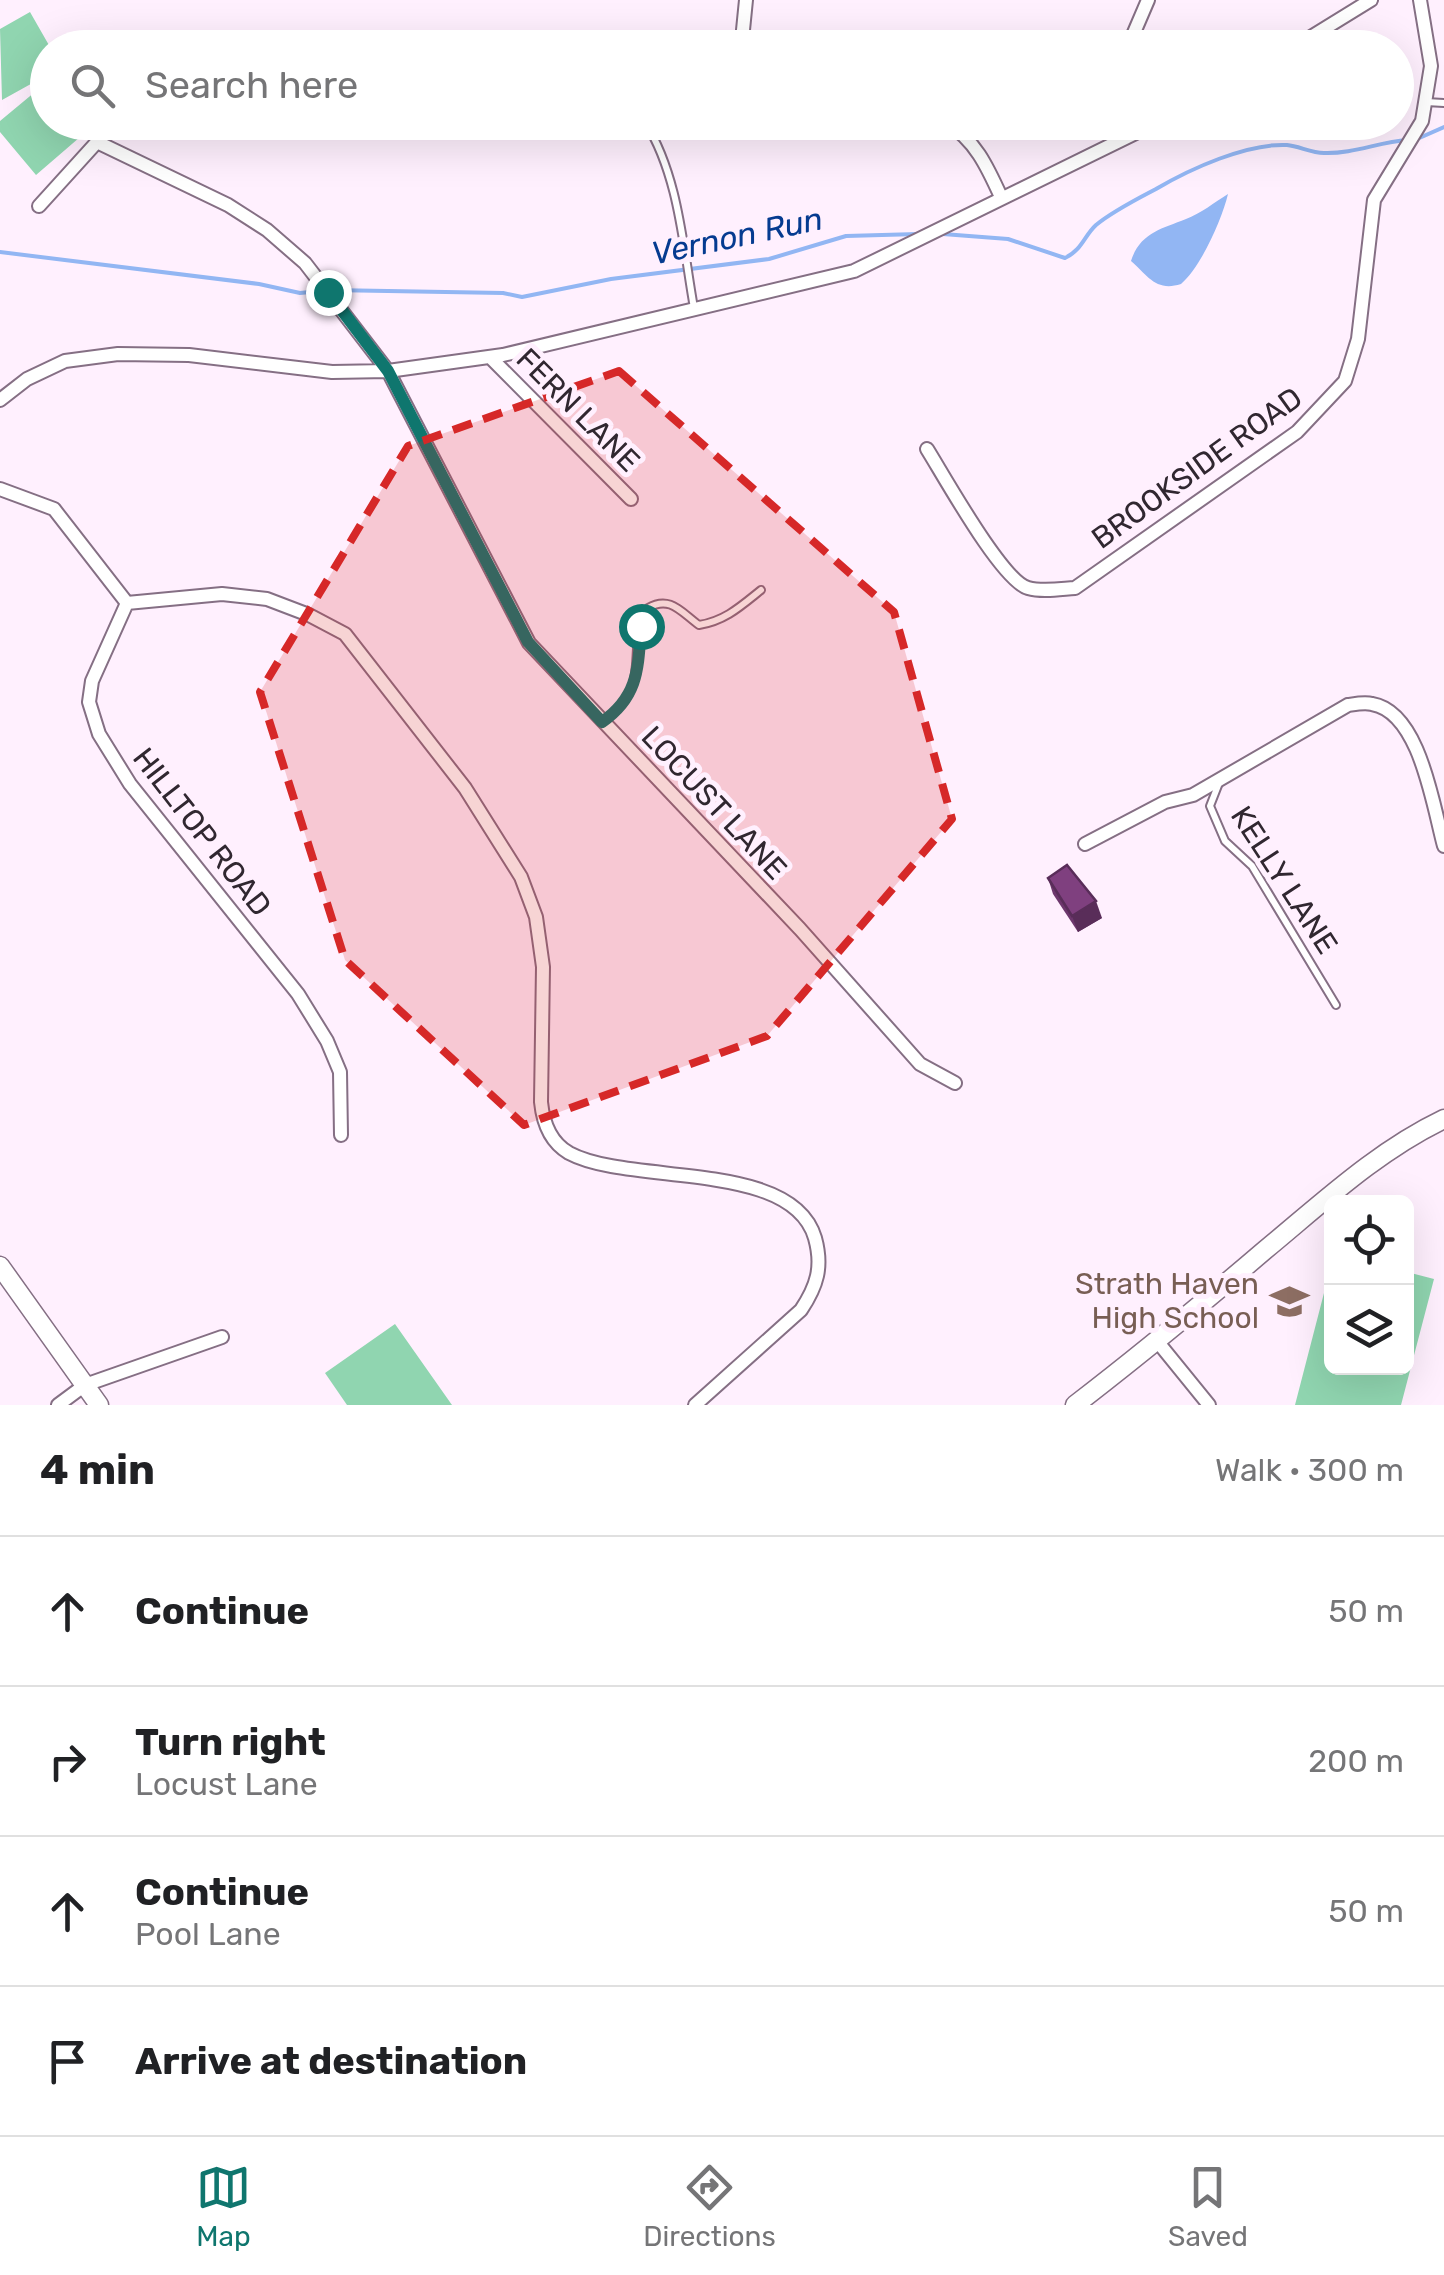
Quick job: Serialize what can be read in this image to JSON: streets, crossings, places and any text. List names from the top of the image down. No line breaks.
{"streets":{"street":["FERN LANE","BROOKSIDE ROAD","LOCUST LANE","HILLTOP ROAD"],"lane":["KELLY LANE"]},"water":["Vernon Run"],"places":{"school or university":["Strath Haven High School"]},"page":{"search":"Search here","heading":["4 min","Walk · 300 m"],"list":[["Continue","50 m"],["Turn right","Locust Lane","200 m"],["Continue","Pool Lane","50 m"],"Arrive at destination"],"nav":["Map","Directions","Saved"]}}
